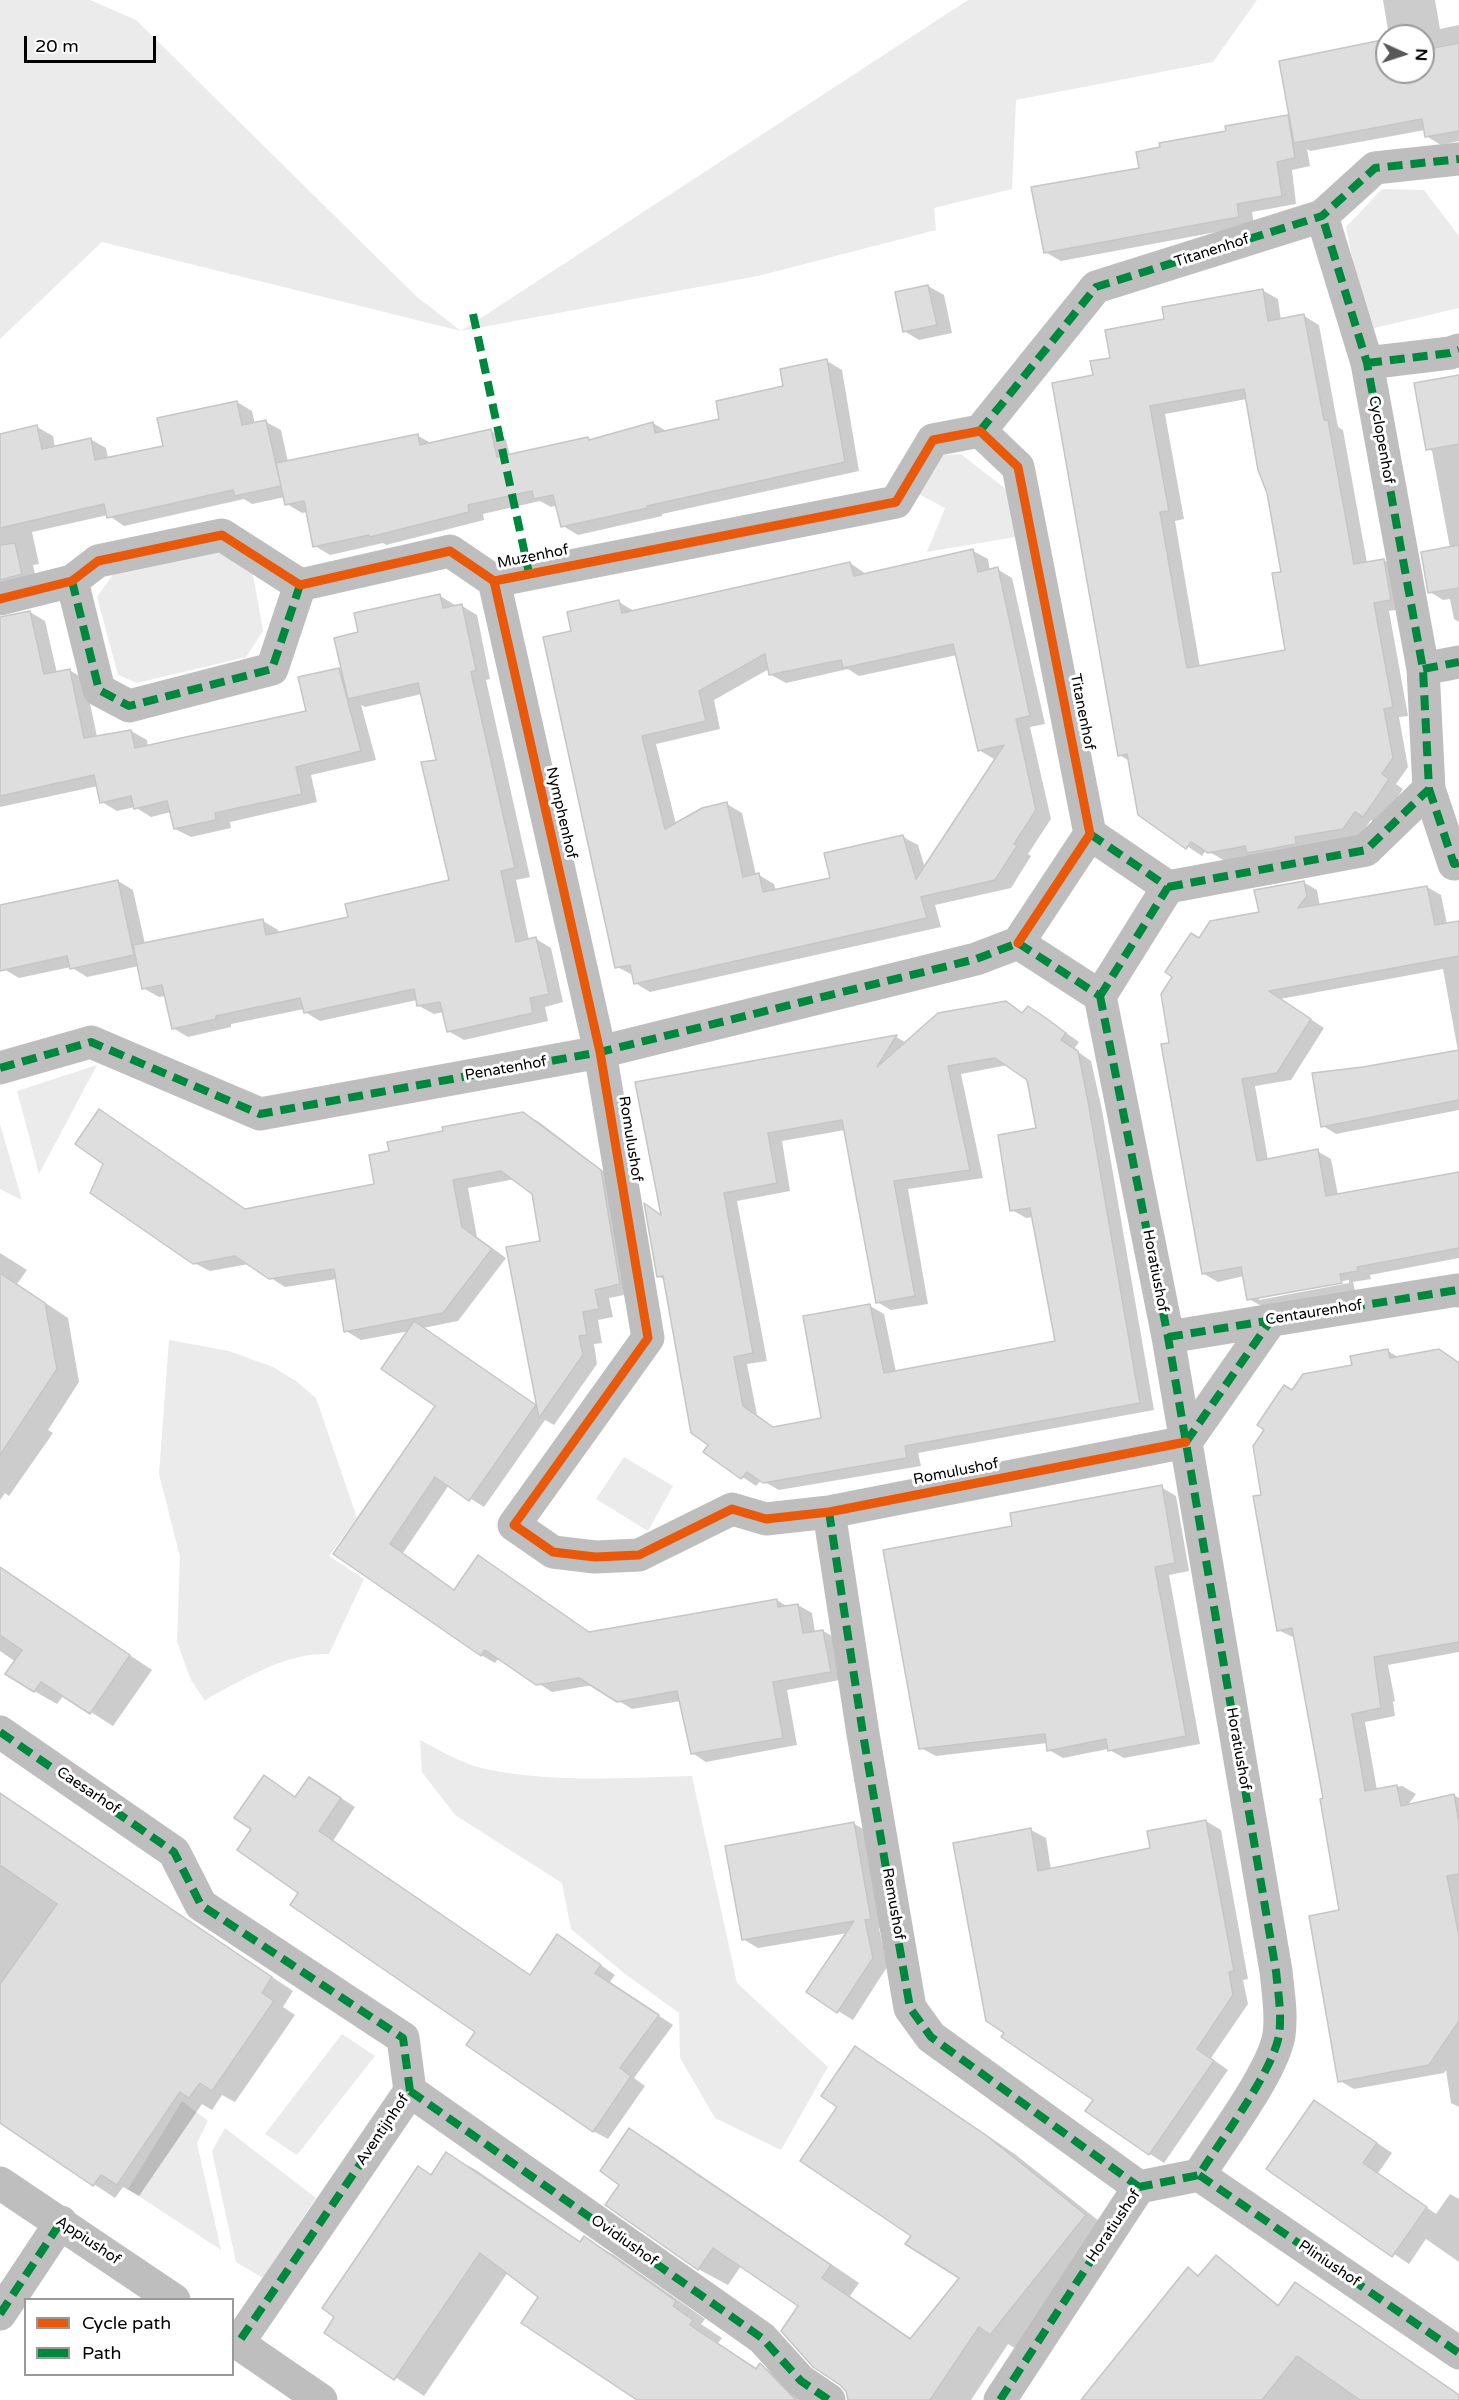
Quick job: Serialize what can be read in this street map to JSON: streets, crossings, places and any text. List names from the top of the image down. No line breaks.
{"streets":{"street":["Titanenhof","Cyclopenhof","Muzenhof","Nymphenhof","Penatenhof","Romulushof","Horatiushof","Centaurenhof","Caesarhof","Remushof","Aventijnhof","Appiushof","Ovidiushof","Pliniushof"]},"crossings":[["Titanenhof","Cyclopenhof"],["Titanenhof","Muzenhof"],["Muzenhof","Nymphenhof"],["Nymphenhof","Penatenhof"],["Nymphenhof","Romulushof"],["Penatenhof","Romulushof"],["Romulushof","Horatiushof"],["Romulushof","Remushof"],["Horatiushof","Centaurenhof"],["Horatiushof","Remushof"],["Horatiushof","Pliniushof"],["Caesarhof","Aventijnhof"],["Aventijnhof","Ovidiushof"]],"legend":["Cycle path","Path"],"scale_bar":"20 m","north":"right"}
